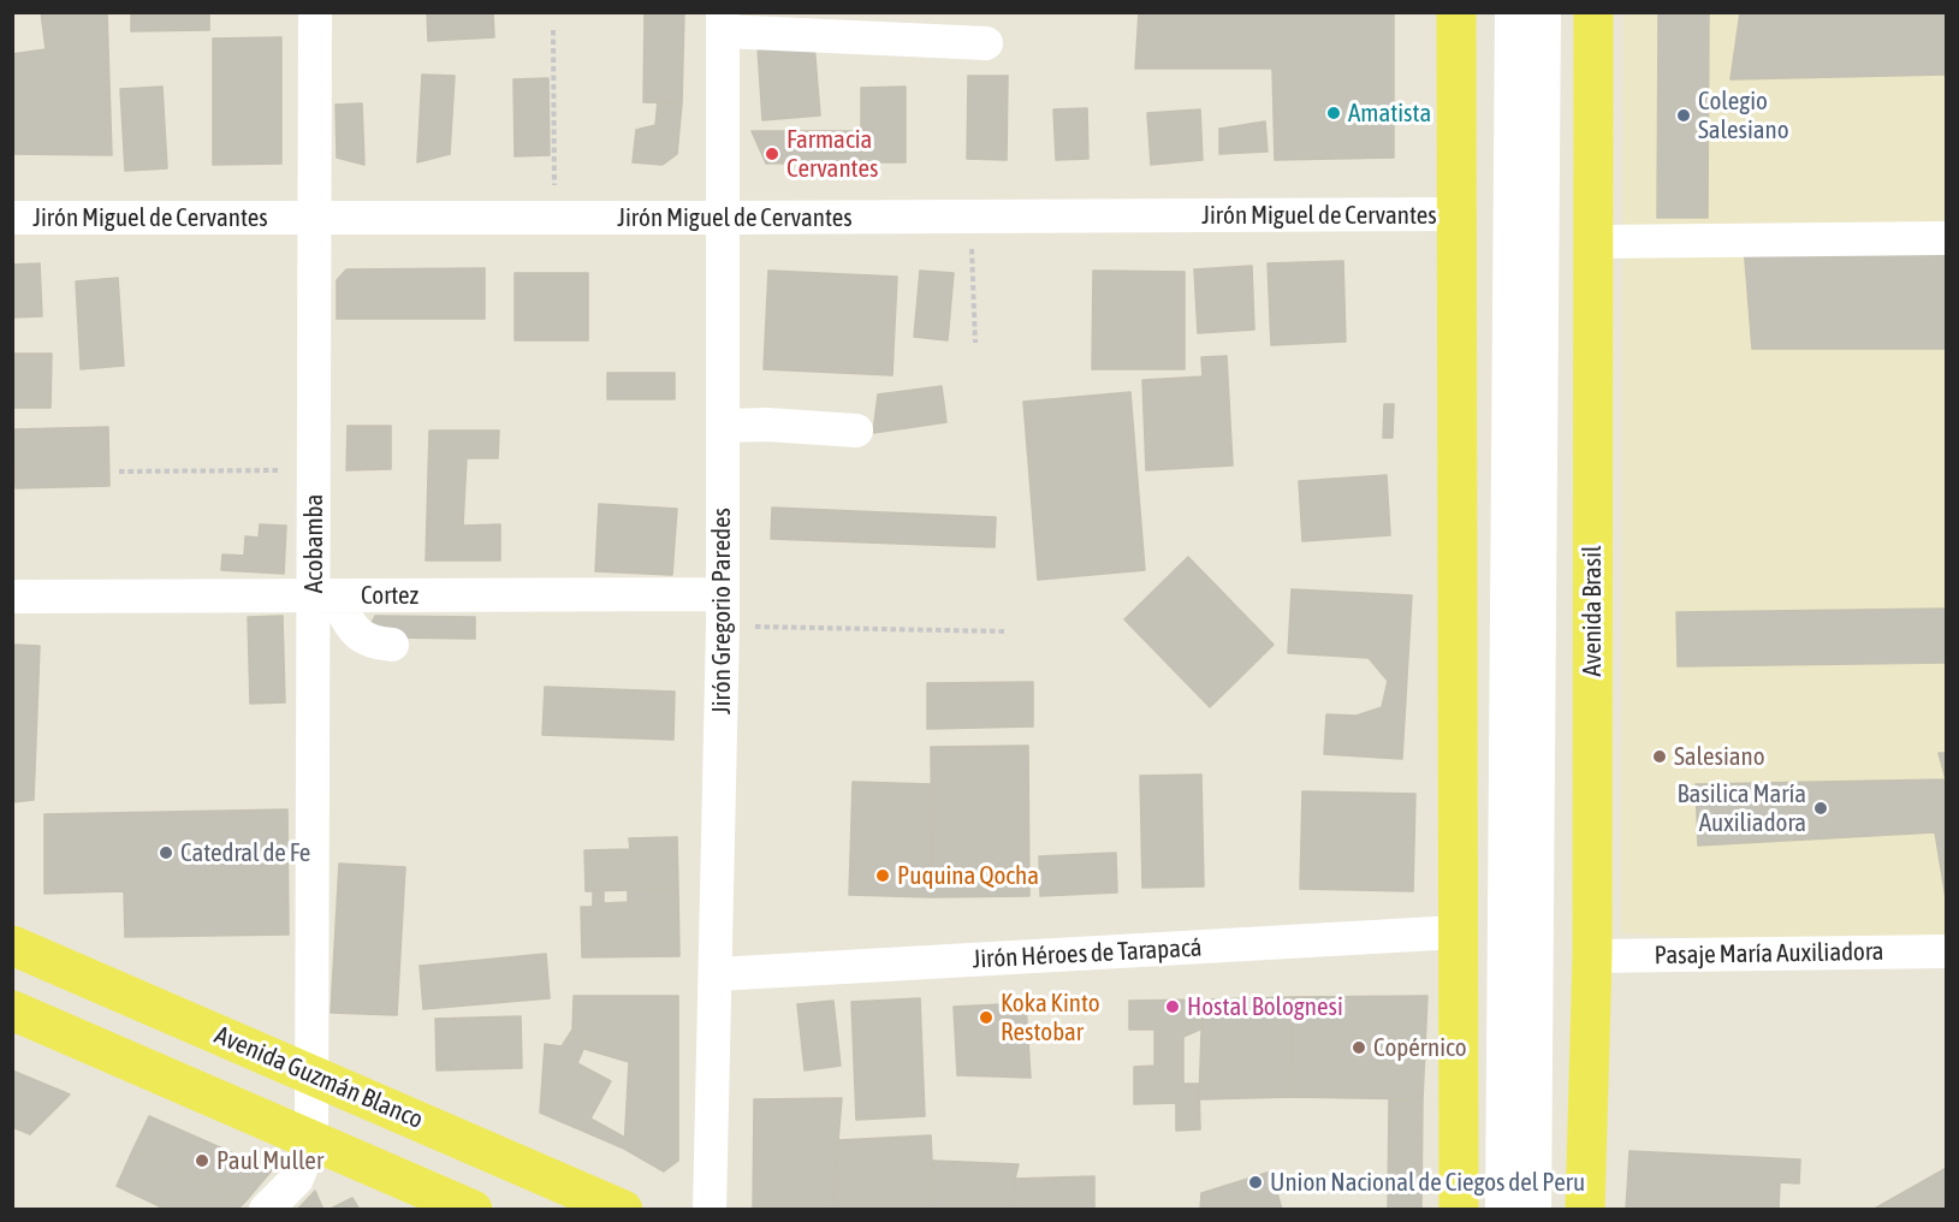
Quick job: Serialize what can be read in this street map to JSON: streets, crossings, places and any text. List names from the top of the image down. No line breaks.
{"streets":{"main road":["Avenida Brasil","Avenida Guzmán Blanco"],"street":["Jirón Miguel de Cervantes","Acobamba","Cortez","Jirón Gregorio Paredes","Jirón Héroes de Tarapacá","Pasaje María Auxiliadora"]},"crossings":[["Jirón Miguel de Cervantes","Acobamba"],["Jirón Miguel de Cervantes","Jirón Gregorio Paredes"],["Acobamba","Cortez"],["Acobamba","Avenida Guzmán Blanco"],["Cortez","Jirón Gregorio Paredes"],["Jirón Gregorio Paredes","Jirón Héroes de Tarapacá"],["Avenida Brasil","Pasaje María Auxiliadora"]],"places":["Amatista","Colegio Salesiano","Farmacia Cervantes","Salesiano","Basilica María Auxiliadora","Catedral de Fe","Puquina Qocha","Hostal Bolognesi","Koka Kinto Restobar","Copérnico","Paul Muller","Union Nacional de Ciegos del Peru"]}
